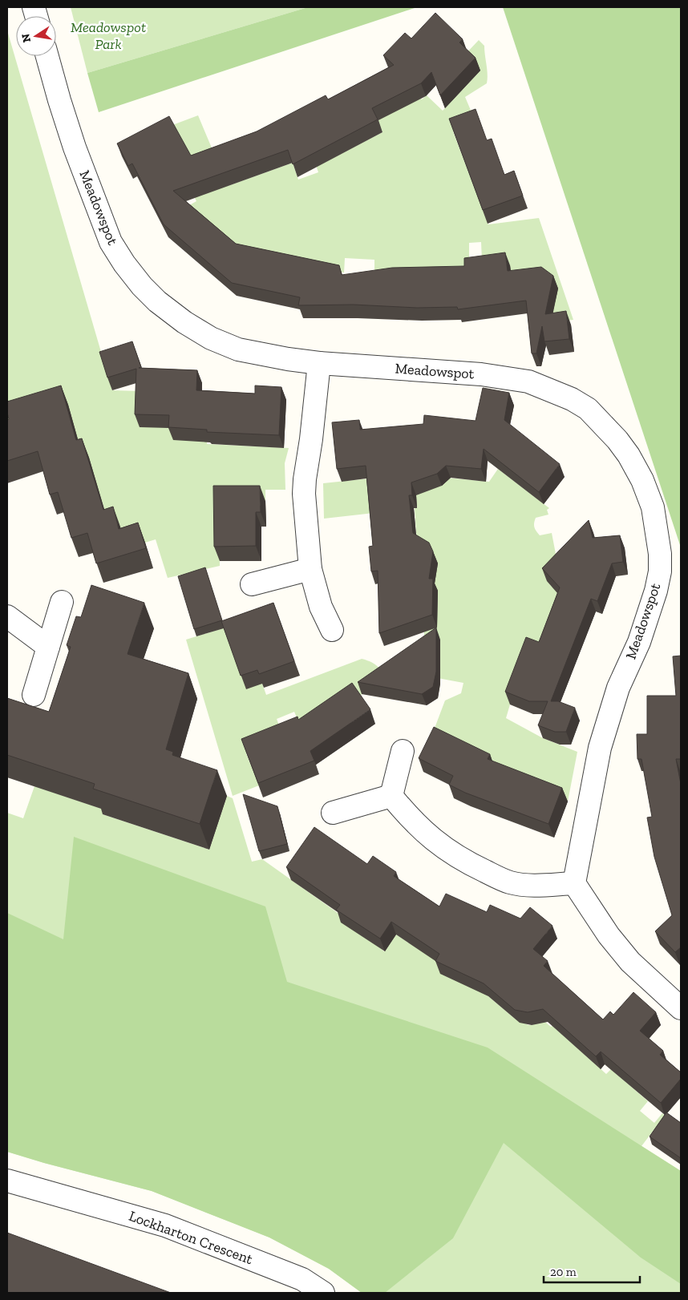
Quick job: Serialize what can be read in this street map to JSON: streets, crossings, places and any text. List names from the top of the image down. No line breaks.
{"streets":{"street":["Meadowspot","Lockharton Crescent"]},"parks":["Meadowspot Park"],"scale_bar":"20 m","north":"left"}
